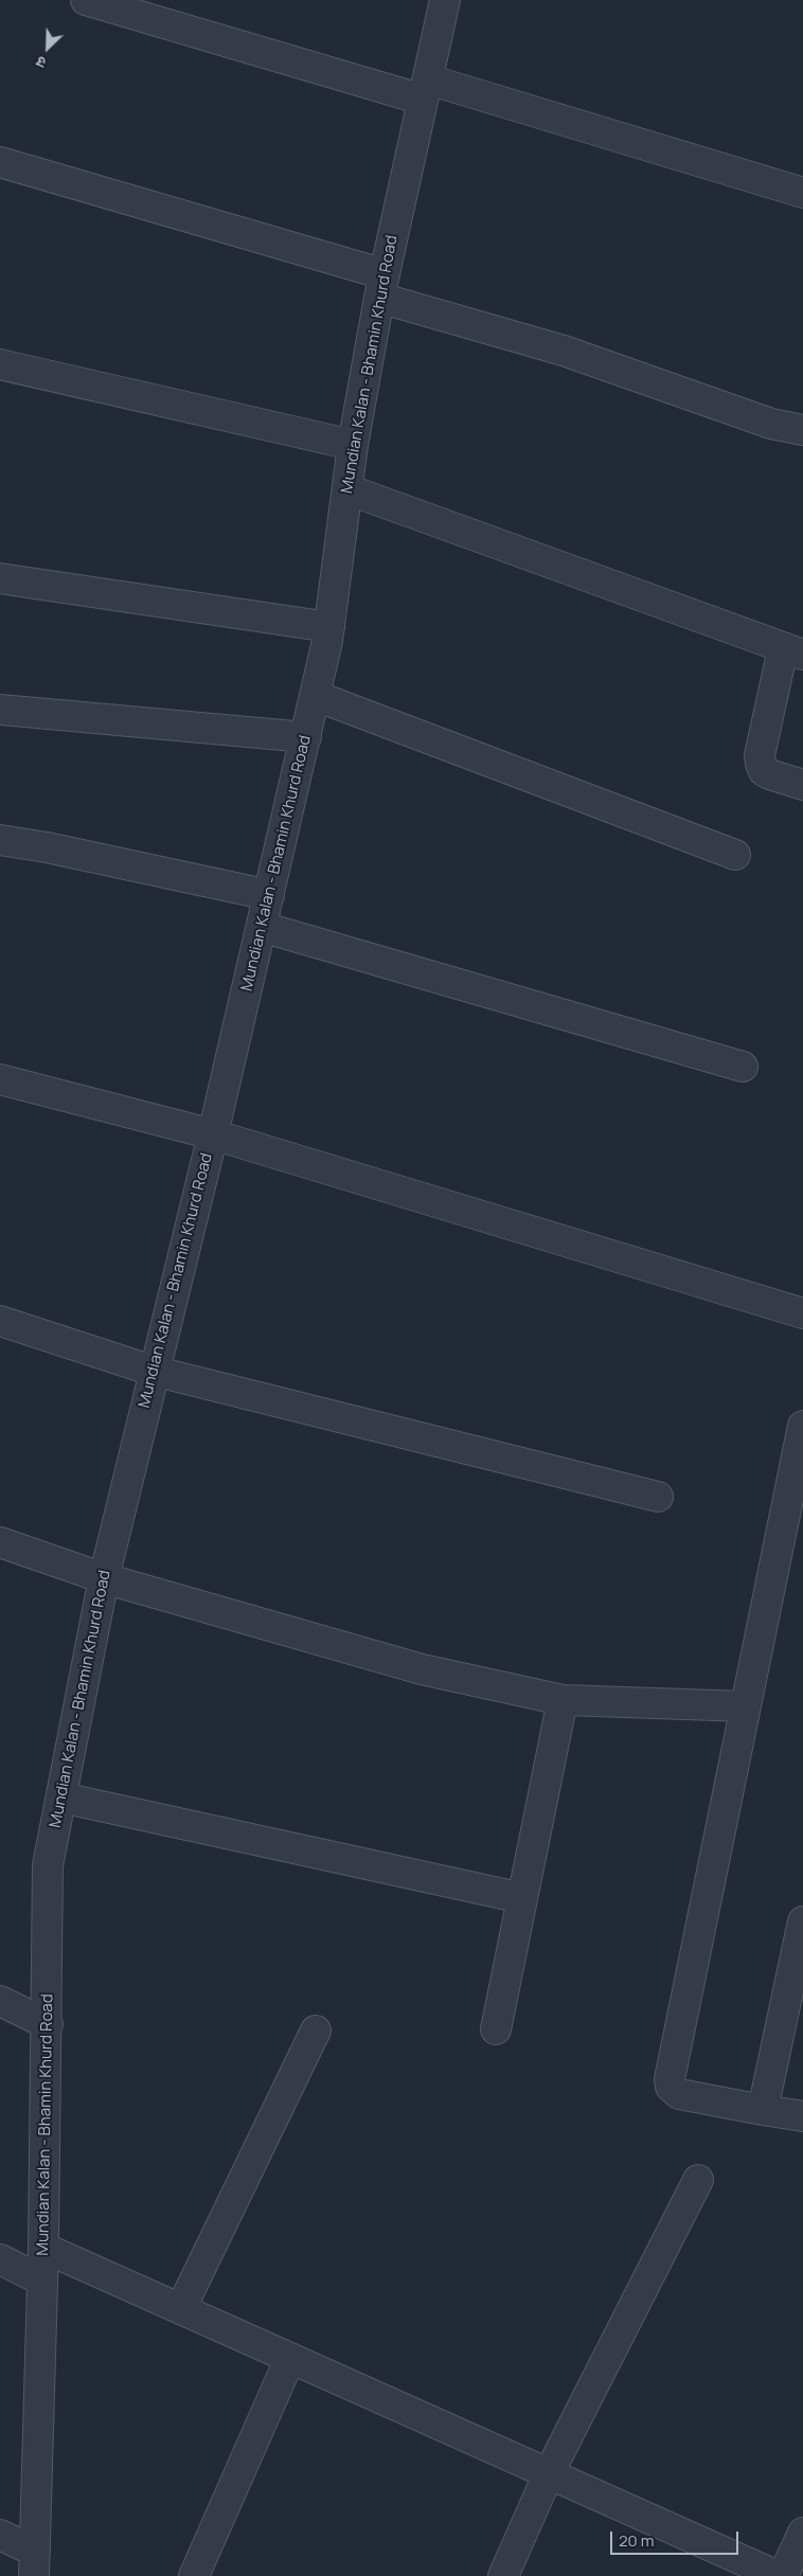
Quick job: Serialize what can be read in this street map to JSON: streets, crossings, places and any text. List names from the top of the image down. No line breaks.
{"streets":{"street":["Mundian Kalan - Bhamin Khurd Road"]},"scale_bar":"20 m","north":"bottom left"}
